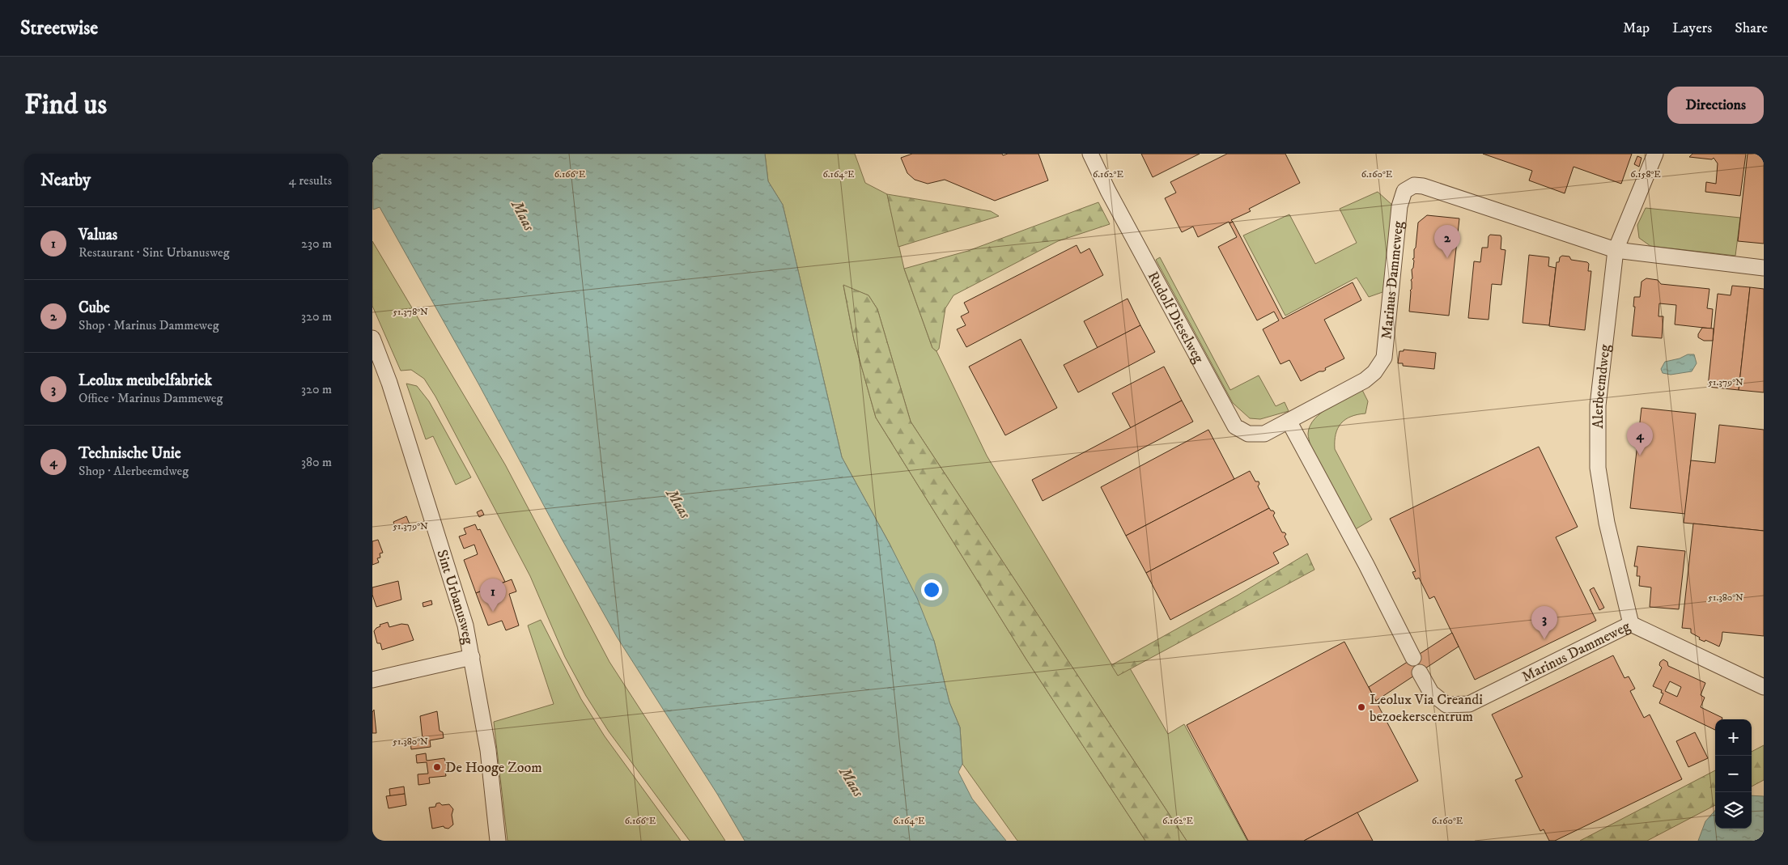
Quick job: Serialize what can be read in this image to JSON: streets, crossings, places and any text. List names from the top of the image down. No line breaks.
{"streets":{"street":["Marinus Dammeweg","Rudolf Dieselweg","Alerbeemdweg","Sint Urbanusweg"]},"crossings":[["Marinus Dammeweg","Rudolf Dieselweg"],["Marinus Dammeweg","Alerbeemdweg"]],"water":["Maas"],"places":["Leolux Via Creandi bezoekerscentrum","De Hooge Zoom"],"page":{"header":"Streetwise","nav":["Map","Layers","Share"],"buttons":"Directions","title":"Find us","heading":["Nearby","4 results"],"list":[{"mark":"1","name":"Valuas","note":"Restaurant · Sint Urbanusweg","value":"230 m"},{"mark":"2","name":"Cube","note":"Shop · Marinus Dammeweg","value":"320 m"},{"mark":"3","name":"Leolux meubelfabriek","note":"Office · Marinus Dammeweg","value":"320 m"},{"mark":"4","name":"Technische Unie","note":"Shop · Alerbeemdweg","value":"380 m"}],"pins":["2","4","1","3"],"map_buttons":["+","−"]},"coordinates":["6.166°E","6.164°E","6.162°E","6.160°E","6.158°E","51.378°N","51.379°N","51.380°N"]}
